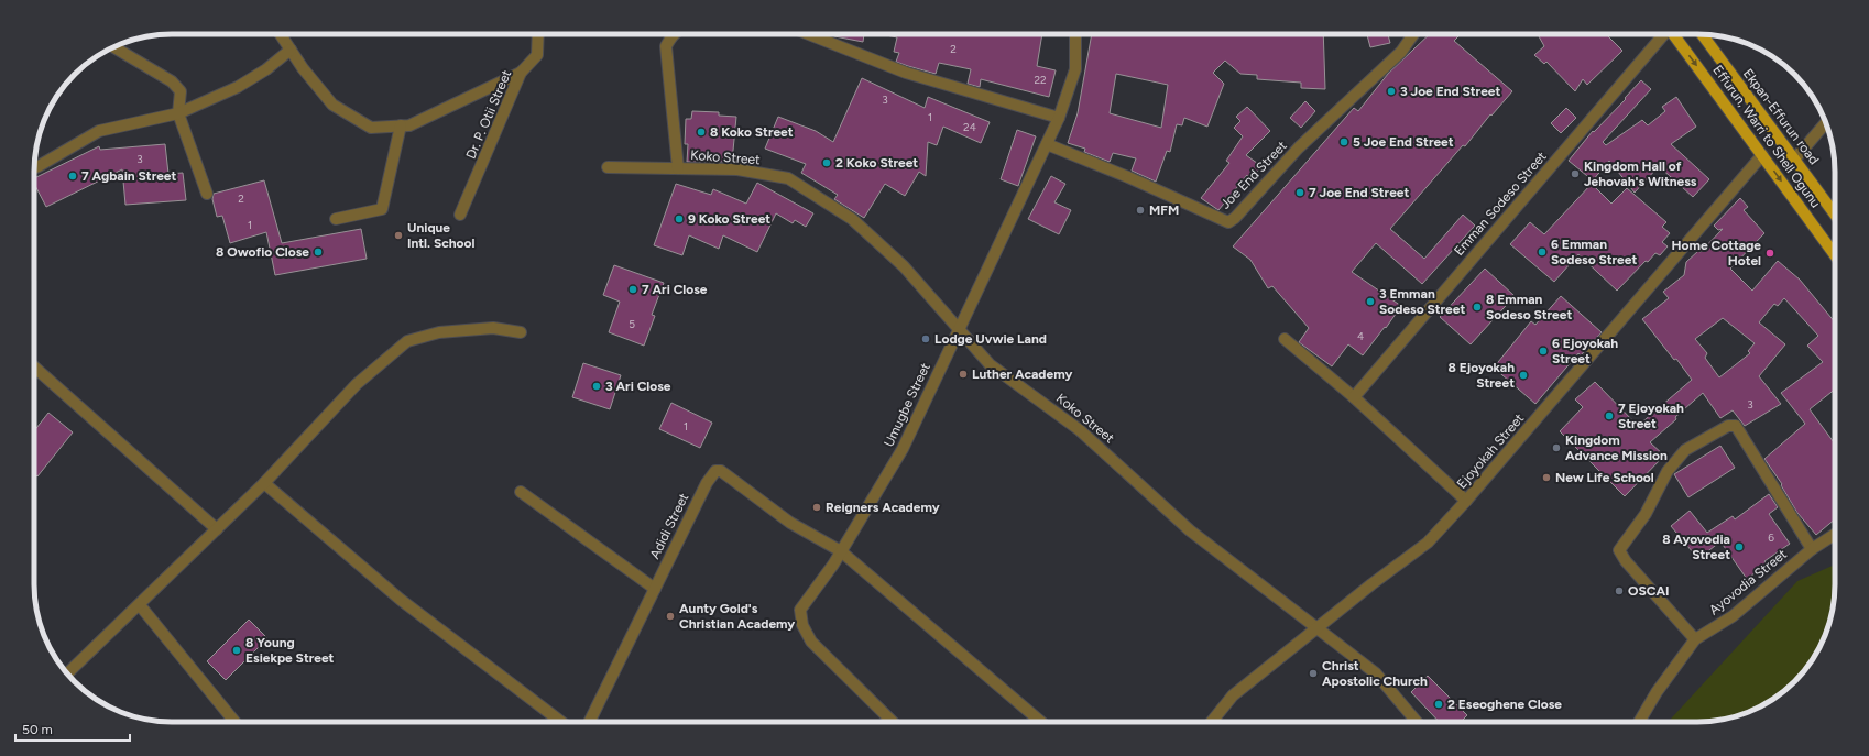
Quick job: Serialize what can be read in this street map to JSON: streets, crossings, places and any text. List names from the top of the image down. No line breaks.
{"streets":{"main road":["Ekpan-Effurun road","Effurun, Warri to Shell Ogunu"],"street":["Dr. P. Otii Street","Koko Street","Joe End Street","Emman Sodeso Street","Umugbe Street","Ejoyokah Street","Adidi Street","Ayovodia Street"]},"crossings":[["Effurun, Warri to Shell Ogunu","Ejoyokah Street"],["Koko Street","Umugbe Street"],["Koko Street","Ejoyokah Street"],["Joe End Street","Umugbe Street"],["Umugbe Street","Adidi Street"]],"one_way":["Effurun, Warri to Shell Ogunu"],"places":["3 Joe End Street","8 Koko Street","5 Joe End Street","2 Koko Street","Kingdom Hall of Jehovah's Witness","7 Agbain Street","7 Joe End Street","MFM","9 Koko Street","Unique Intl. School","8 Owofio Close","6 Emman Sodeso Street","Home Cottage Hotel","7 Ari Close","3 Emman Sodeso Street","8 Emman Sodeso Street","Lodge Uvwie Land","6 Ejoyokah Street","Luther Academy","8 Ejoyokah Street","3 Ari Close","7 Ejoyokah Street","Kingdom Advance Mission","New Life School","Reigners Academy","8 Ayovodia Street","OSCAI","Aunty Gold's Christian Academy","8 Young Esiekpe Street","Christ Apostolic Church","2 Eseoghene Close"],"house_numbers":["2","22","3","1","24","3","2","1","5","4","3","1","6"],"scale_bar":"50 m"}
